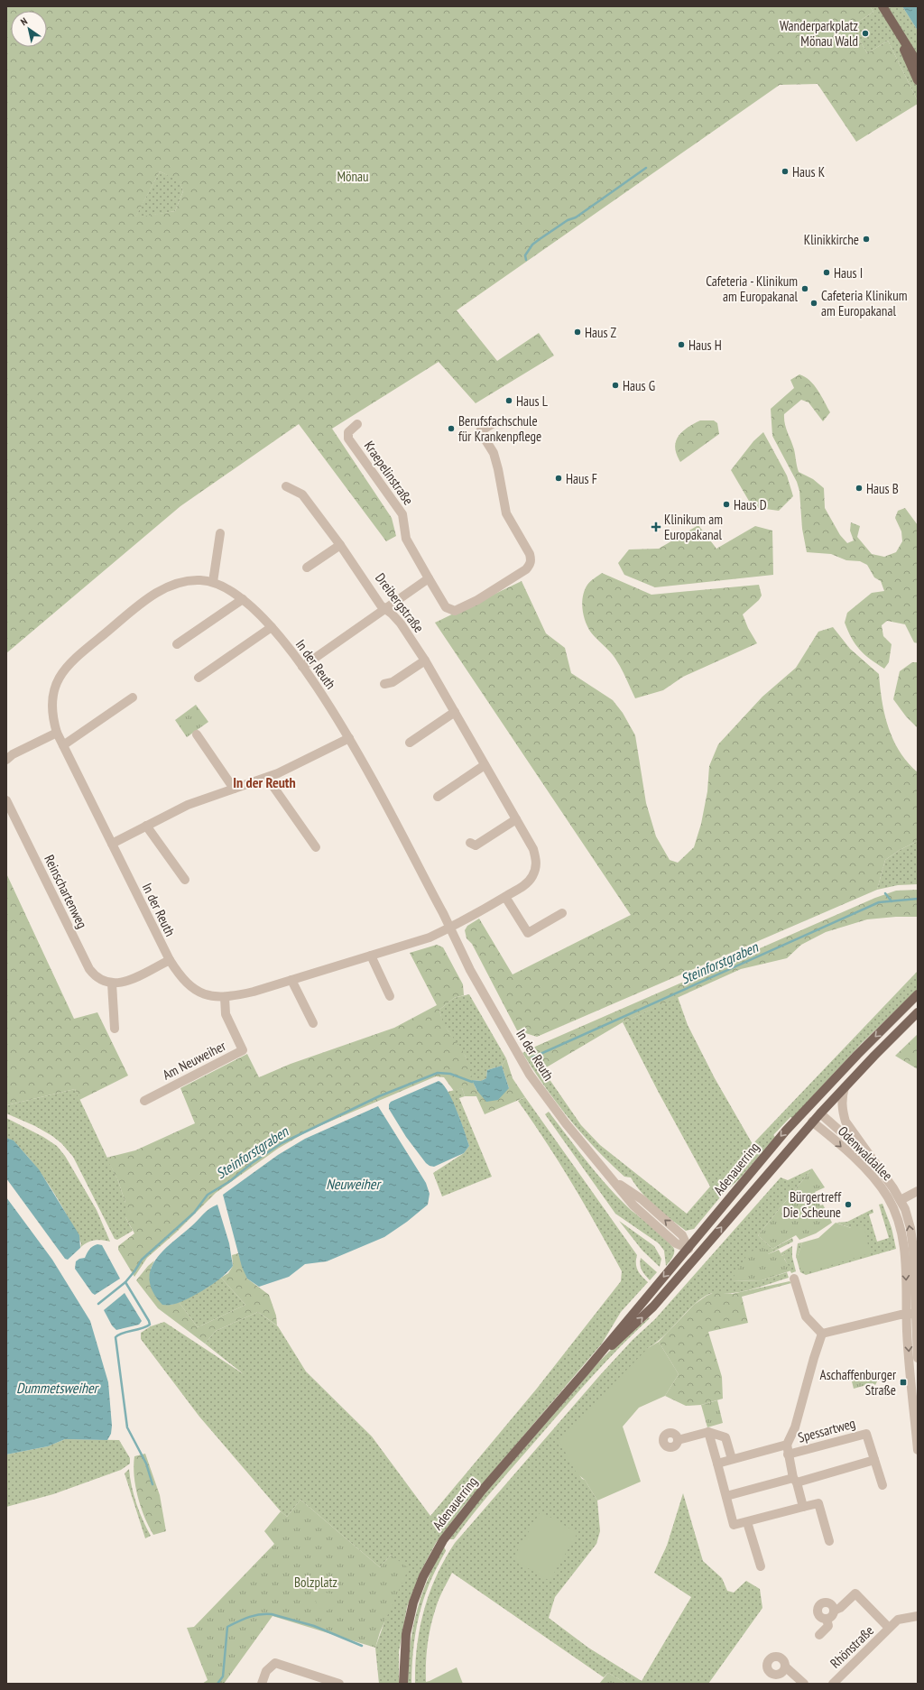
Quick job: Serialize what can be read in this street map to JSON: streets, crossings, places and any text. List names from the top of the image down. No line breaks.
{"streets":{"main road":["Adenauerring"],"street":["Kraepelinstraße","Dreibergstraße","In der Reuth","Reinschartenweg","Am Neuweiher","Odenwaldallee","Spessartweg","Rhönstraße"]},"crossings":[["Dreibergstraße","In der Reuth"],["In der Reuth","Am Neuweiher"],["In der Reuth","Adenauerring"],["Odenwaldallee","Adenauerring"]],"districts":["In der Reuth"],"water":["Steinforstgraben","Neuweiher","Dummetsweiher"],"parks":["Mönau","Bolzplatz"],"places":{"other":["Wanderparkplatz Mönau Wald","Haus K","Klinikkirche","Haus I","Cafeteria - Klinikum am Europakanal","Cafeteria Klinikum am Europakanal","Haus Z","Haus H","Haus G","Haus L","Berufsfachschule für Krankenpflege","Haus F","Haus B","Haus D","Bürgertreff Die Scheune"],"health":["Klinikum am Europakanal"],"transit":["Aschaffenburger Straße"]},"north":"top left"}
